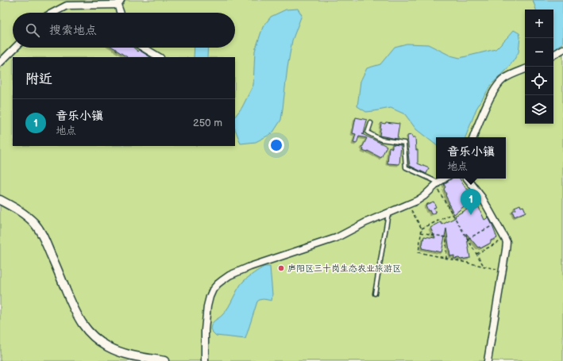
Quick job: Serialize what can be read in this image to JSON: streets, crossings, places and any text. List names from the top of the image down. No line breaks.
{"places":["庐阳区三十岗生态农业旅游区"],"page":{"map_buttons":["+","−"],"search":"搜索地点","heading":"附近","list":[{"mark":"1","name":"音乐小镇","note":"地点","value":"250 m"}],"popup":["音乐小镇","地点"],"pins":"1"}}
